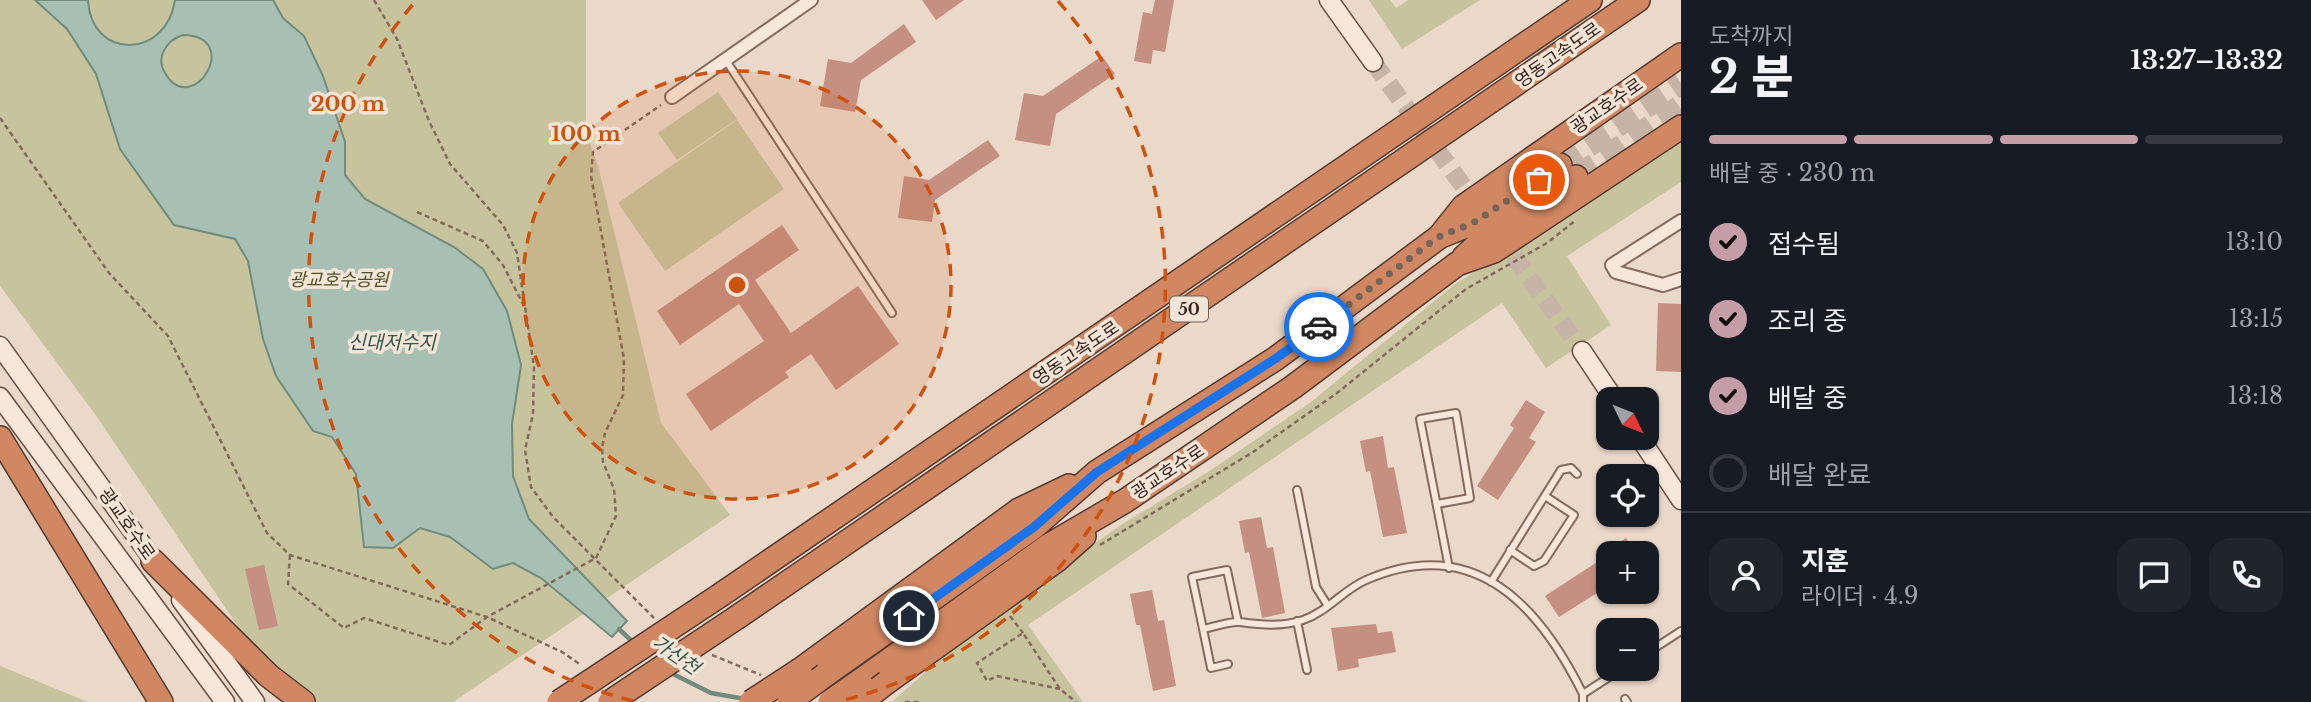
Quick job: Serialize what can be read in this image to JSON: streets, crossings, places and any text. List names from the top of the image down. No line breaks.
{"streets":{"highway":["영동고속도로","광교호수로","50"]},"water":["신대저수지","가산천"],"parks":["광교호수공원"],"north":"bottom right","page":{"heading":["2 분","도착까지","13:27–13:32"],"panel":["지훈","라이더 · 4.9"],"bar":"배달 중 · 230 m","list":[["접수됨","13:10"],["조리 중","13:15"],["배달 중","13:18"],"배달 완료"],"map_buttons":["+","−"]},"rings":["200 m","100 m"]}
